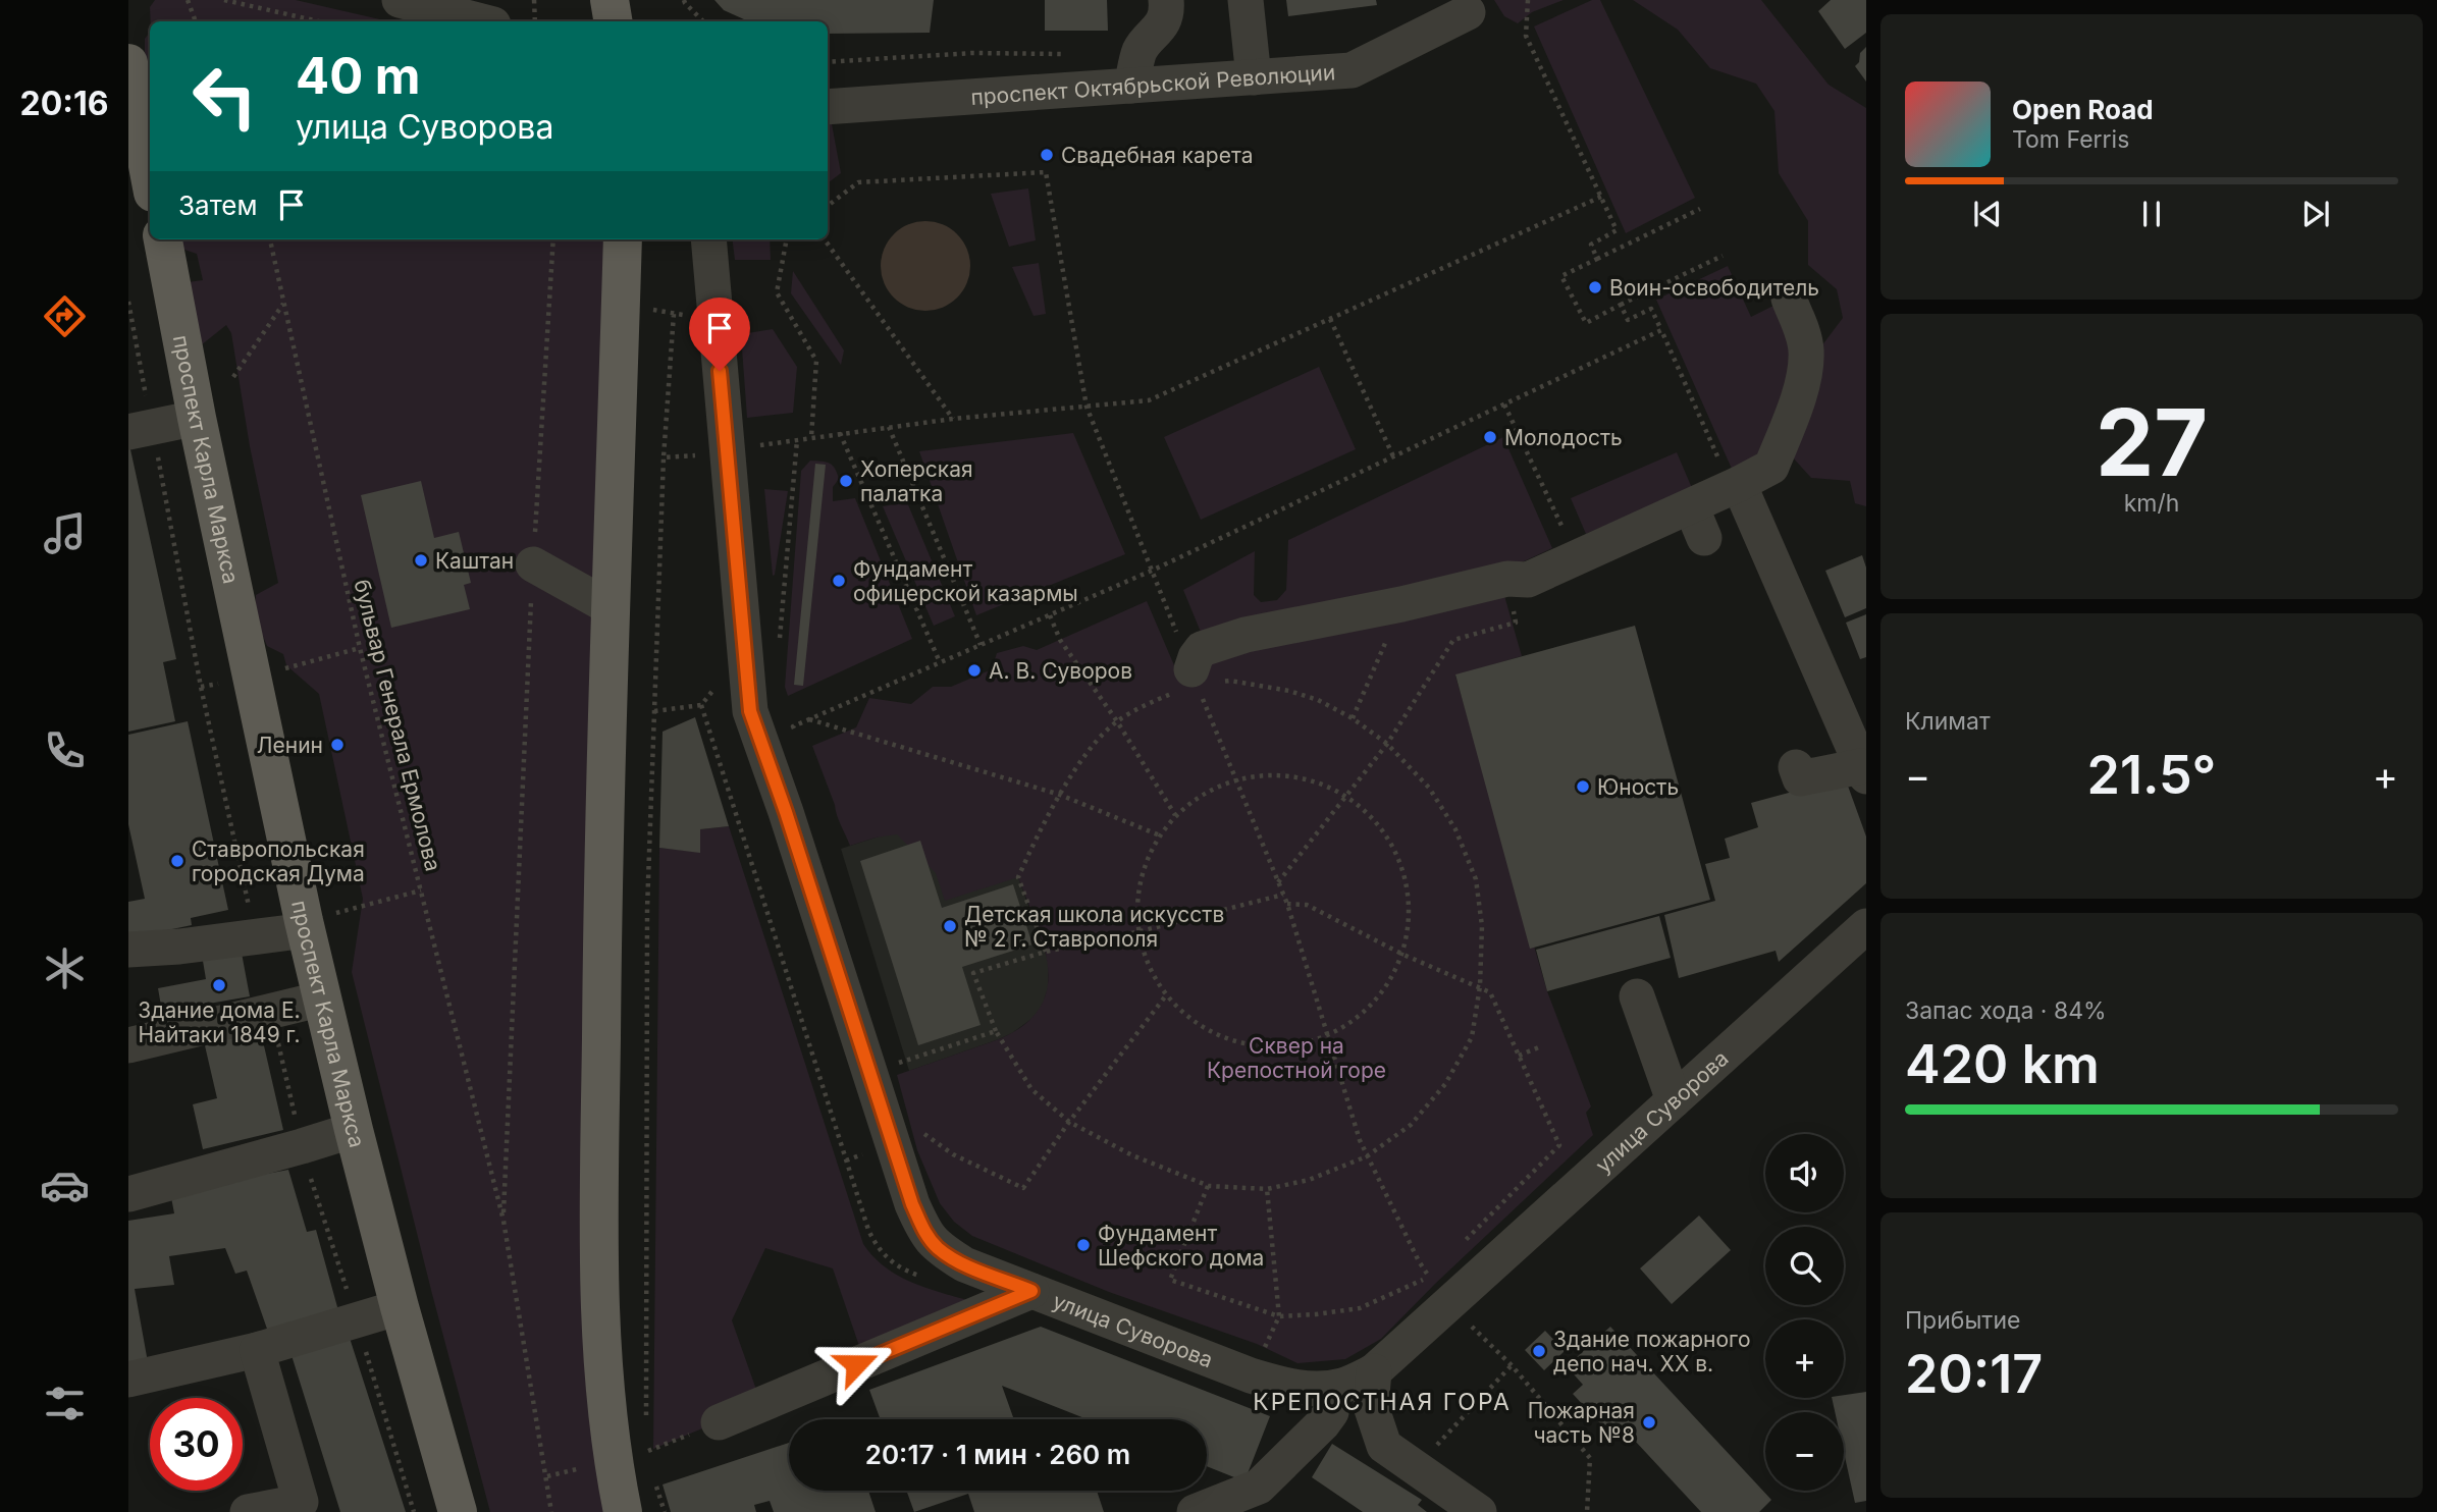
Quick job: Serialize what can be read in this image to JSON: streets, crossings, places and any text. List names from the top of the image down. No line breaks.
{"streets":{"main road":["проспект Карла Маркса"],"street":["проспект Октябрьской Революции","улица Суворова"],"path":["бульвар Генерала Ермолова"]},"districts":["КРЕПОСТНАЯ ГОРА"],"parks":["Сквер на Крепостной горе"],"places":["Свадебная карета","Воин-освободитель","Молодость","Хоперская палатка","Каштан","Фундамент офицерской казармы","А. В. Суворов","Ленин","Юность","Ставропольская городская Дума","Детская школа искусств № 2 г. Ставрополя","Здание дома Е. Найтаки 1849 г.","Фундамент Шефского дома","Здание пожарного депо нач. ХХ в.","Пожарная часть №8"],"page":{"tabs":"20:16","turn":["40 m","улица Суворова"],"song":["Open Road","Tom Ferris"],"then":"Затем","tile":[["27","km/h"],"Климат",["Запас хода · 84%","420 km"],["Прибытие","20:17"]],"heat":["−","21.5°","+"],"map_buttons":["+","−"],"limit":"30","trip":"20:17 · 1 мин · 260 m"}}
